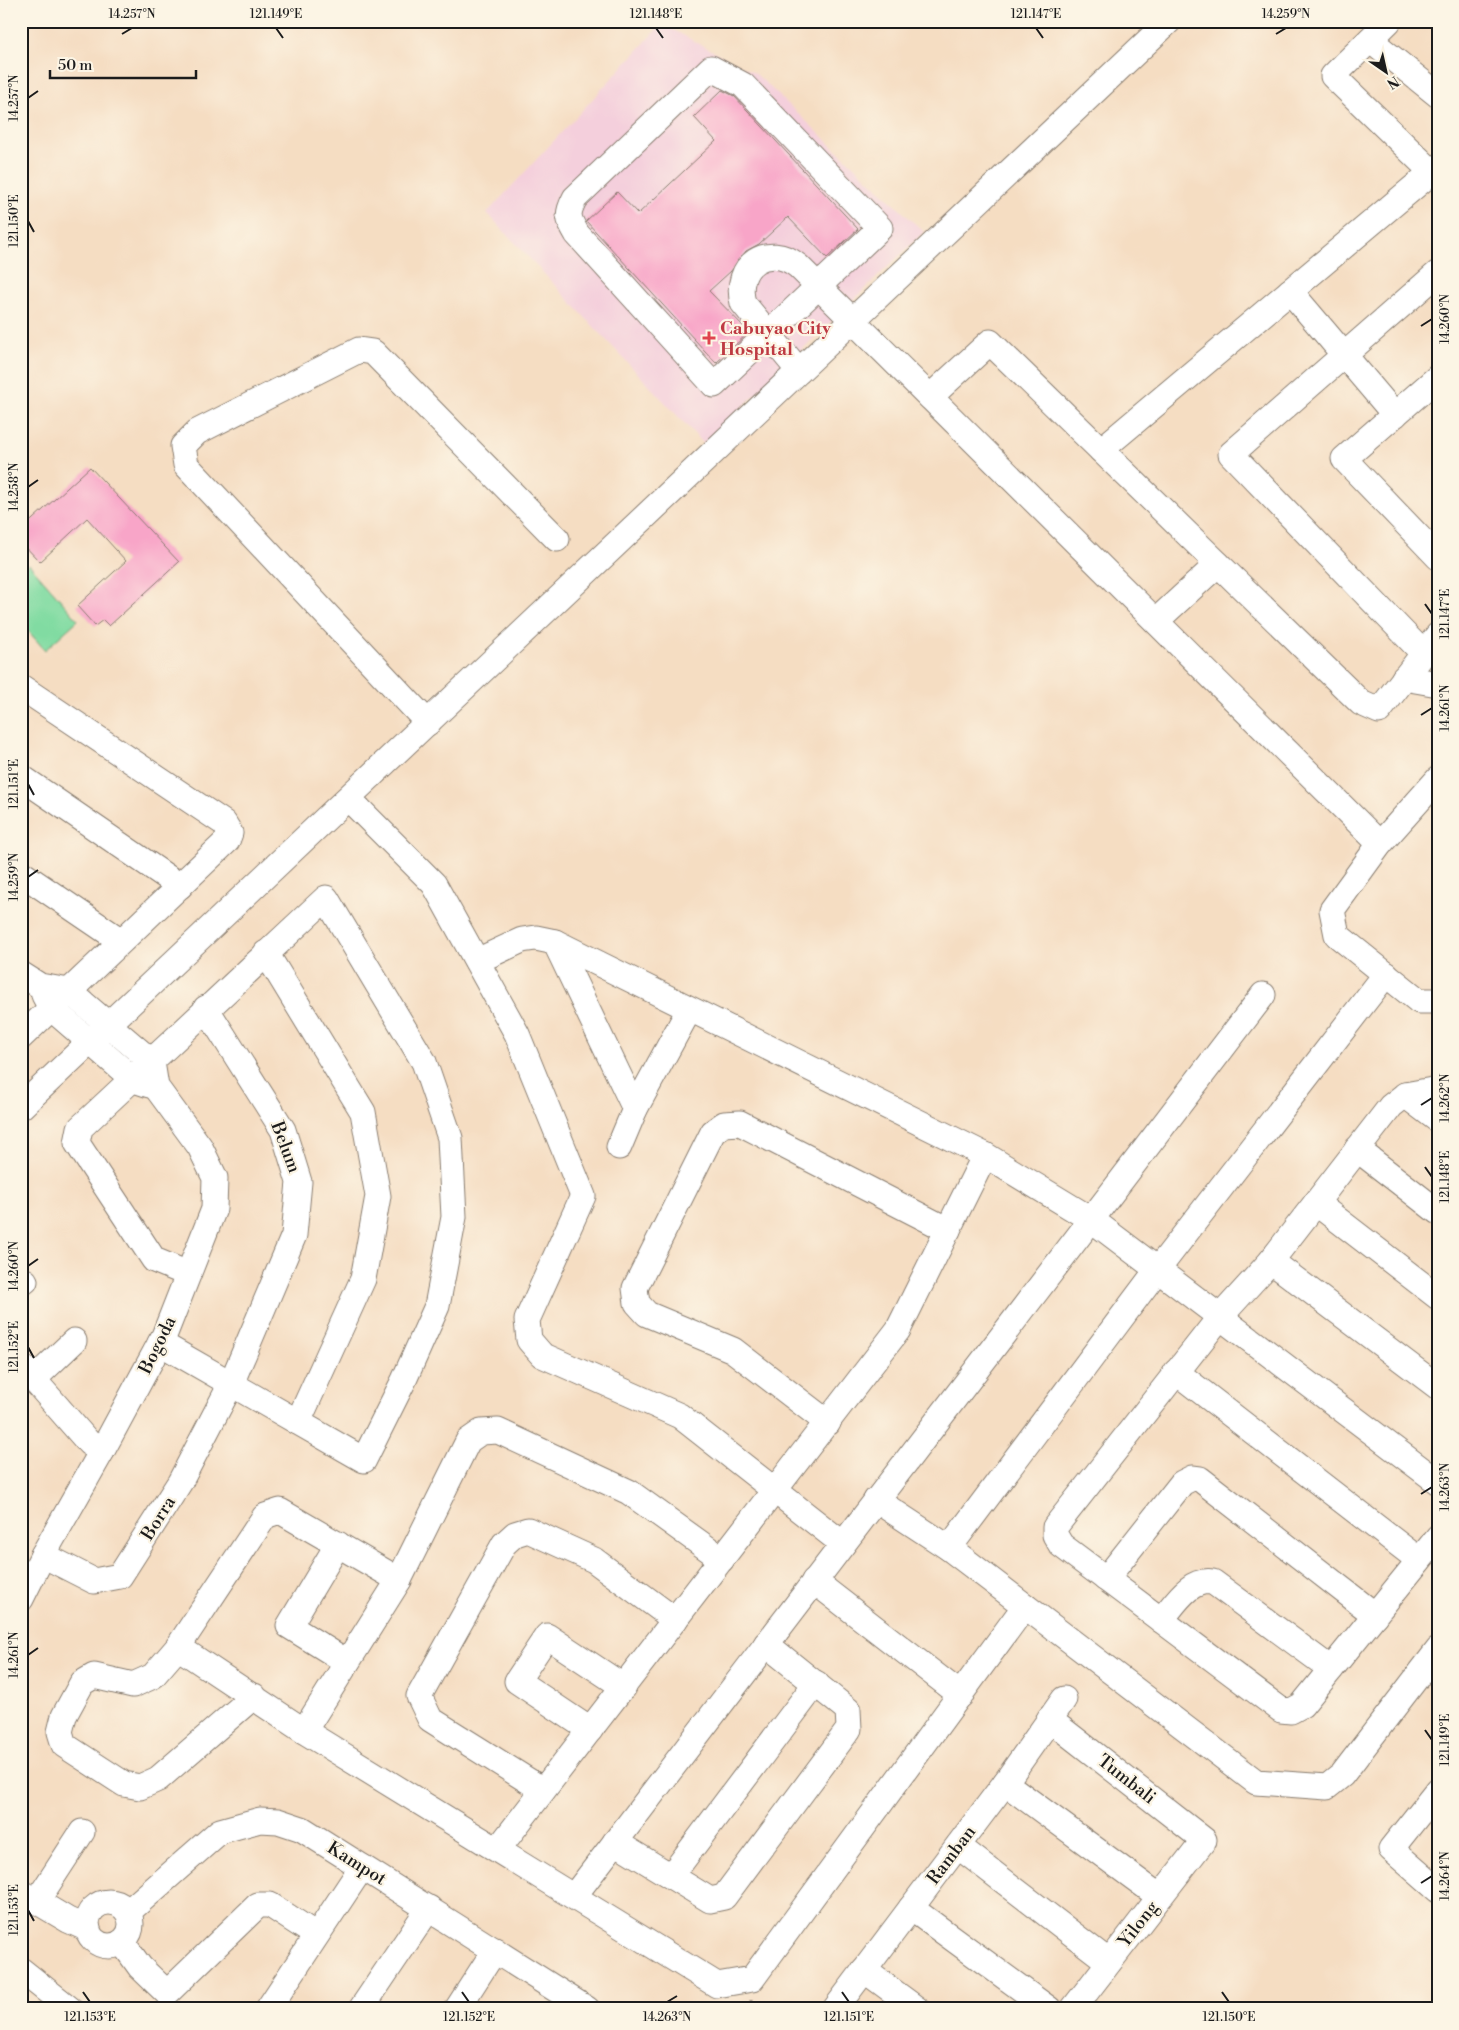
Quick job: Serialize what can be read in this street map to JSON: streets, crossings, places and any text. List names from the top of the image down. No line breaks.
{"streets":{"street":["Belum","Bogoda","Borra","Tumbali","Ramban","Kampot","Yilong"]},"crossings":[["Belum","Borra"],["Bogoda","Borra"],["Tumbali","Ramban"],["Tumbali","Yilong"]],"places":{"health":["Cabuyao City Hospital"]},"scale_bar":"50 m","north":"bottom right","coordinates":["14.257°N","121.149°E","121.148°E","121.147°E","14.259°N","121.150°E","14.260°N","14.258°N","14.261°N","121.151°E","14.262°N","121.152°E","14.263°N","14.264°N","121.153°E"]}
